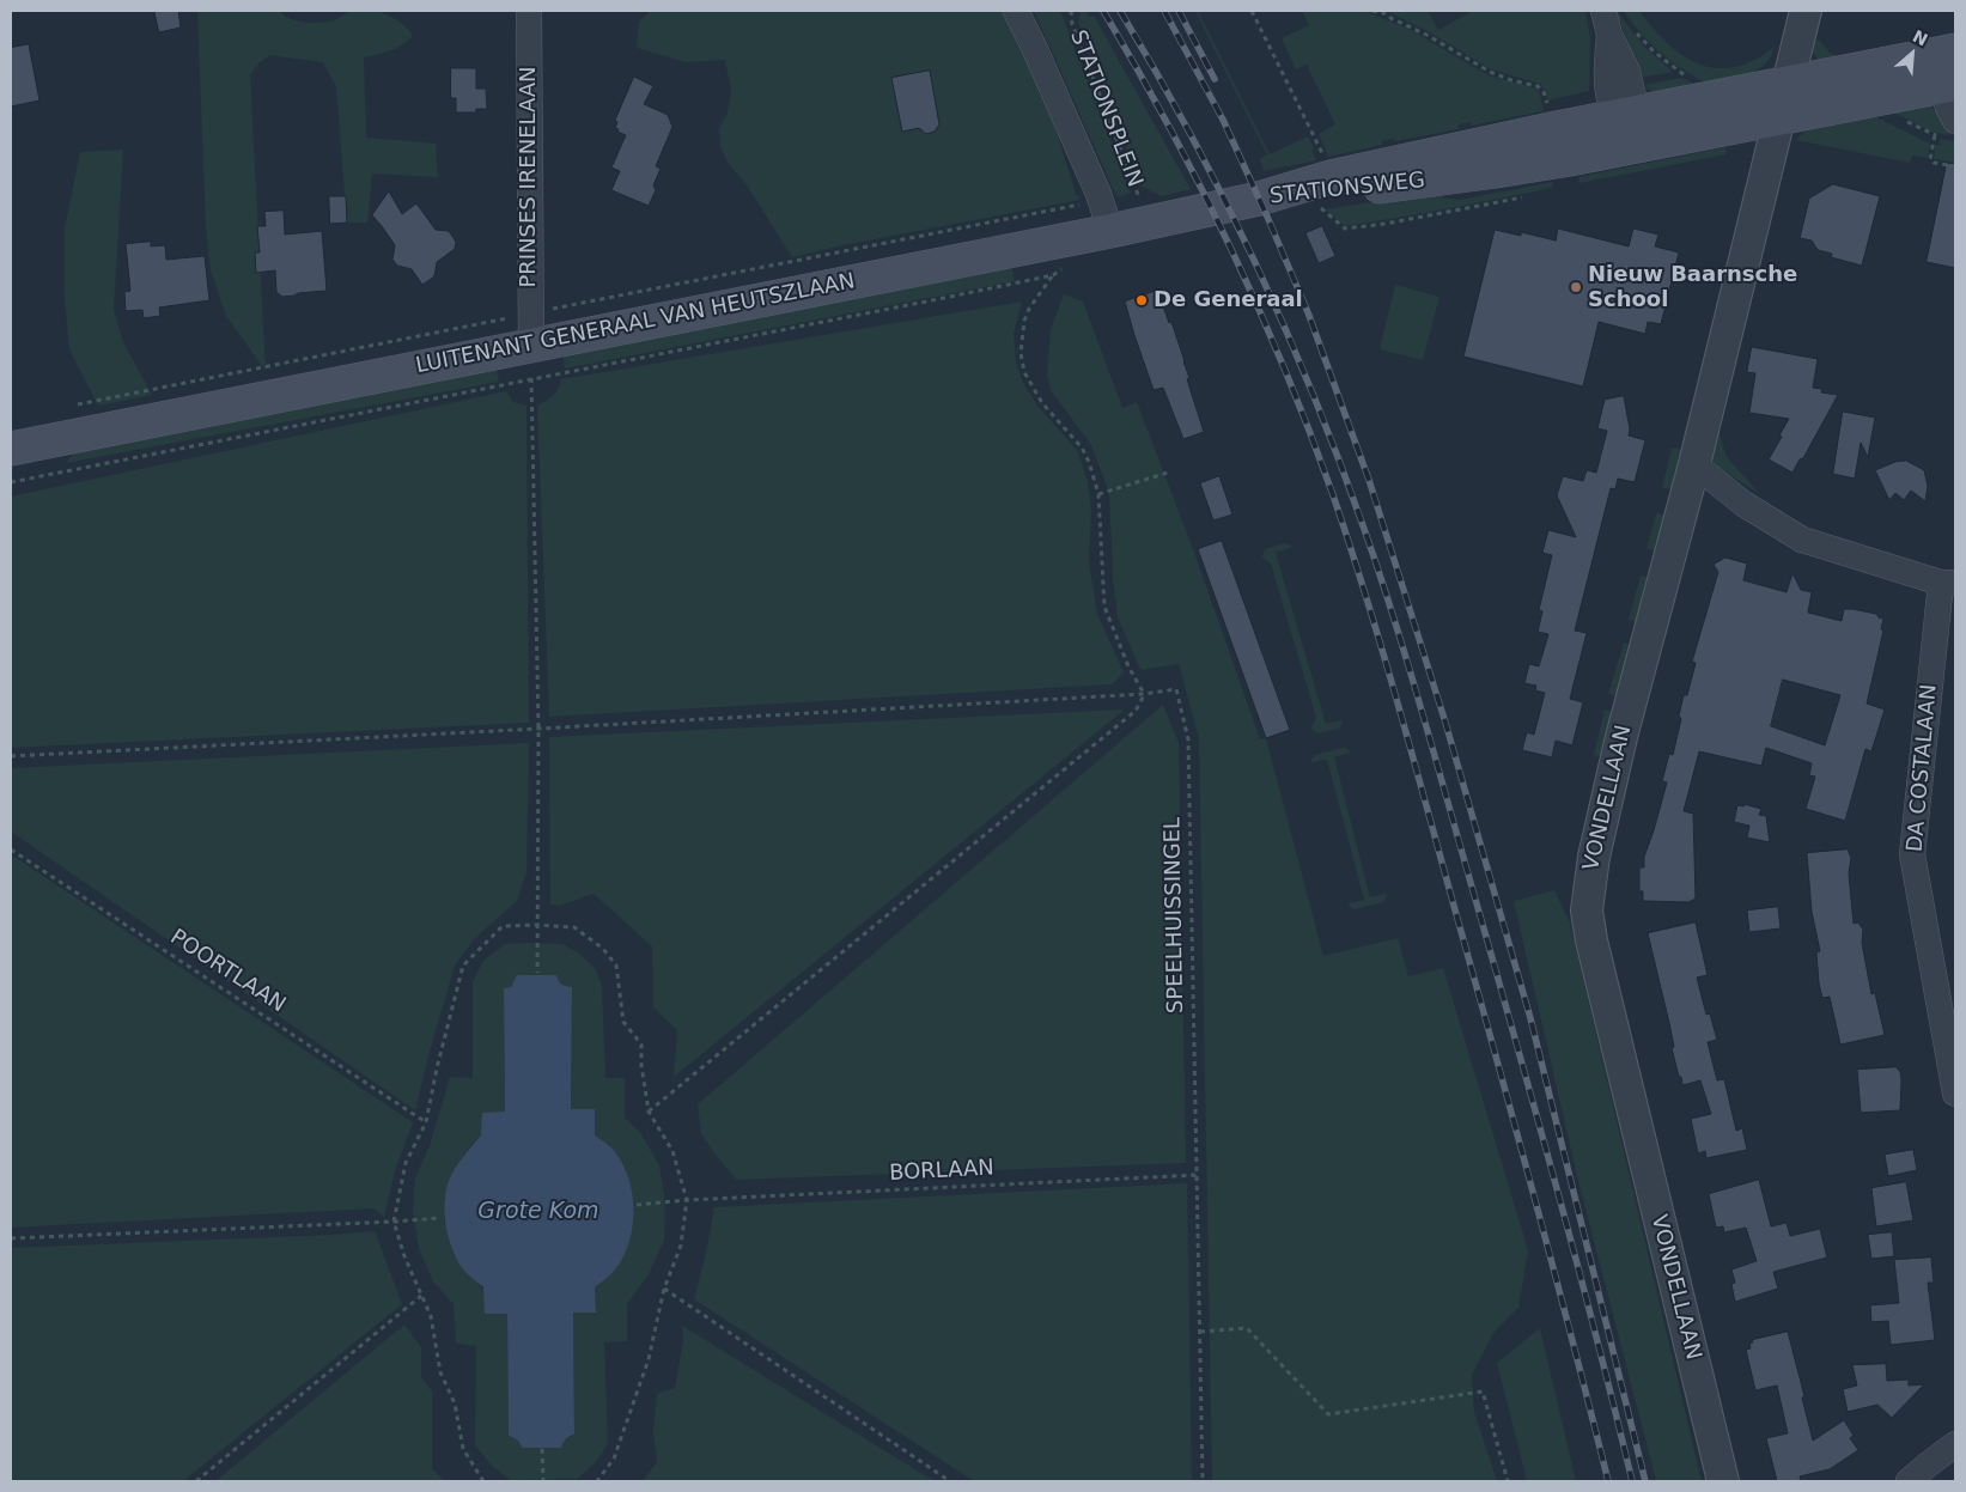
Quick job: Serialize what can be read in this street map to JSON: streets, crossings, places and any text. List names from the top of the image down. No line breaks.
{"streets":{"main road":["STATIONSWEG","LUITENANT GENERAAL VAN HEUTSZLAAN"],"street":["PRINSES IRENELAAN","DA COSTALAAN","VONDELLAAN"],"path":["STATIONSPLEIN","SPEELHUISSINGEL","POORTLAAN","BORLAAN"]},"crossings":[["PRINSES IRENELAAN","LUITENANT GENERAAL VAN HEUTSZLAAN"],["STATIONSWEG","LUITENANT GENERAAL VAN HEUTSZLAAN"],["STATIONSWEG","VONDELLAAN"],["SPEELHUISSINGEL","BORLAAN"]],"water":["Grote Kom"],"places":["Nieuw Baarnsche School","De Generaal"],"north":"top right"}
